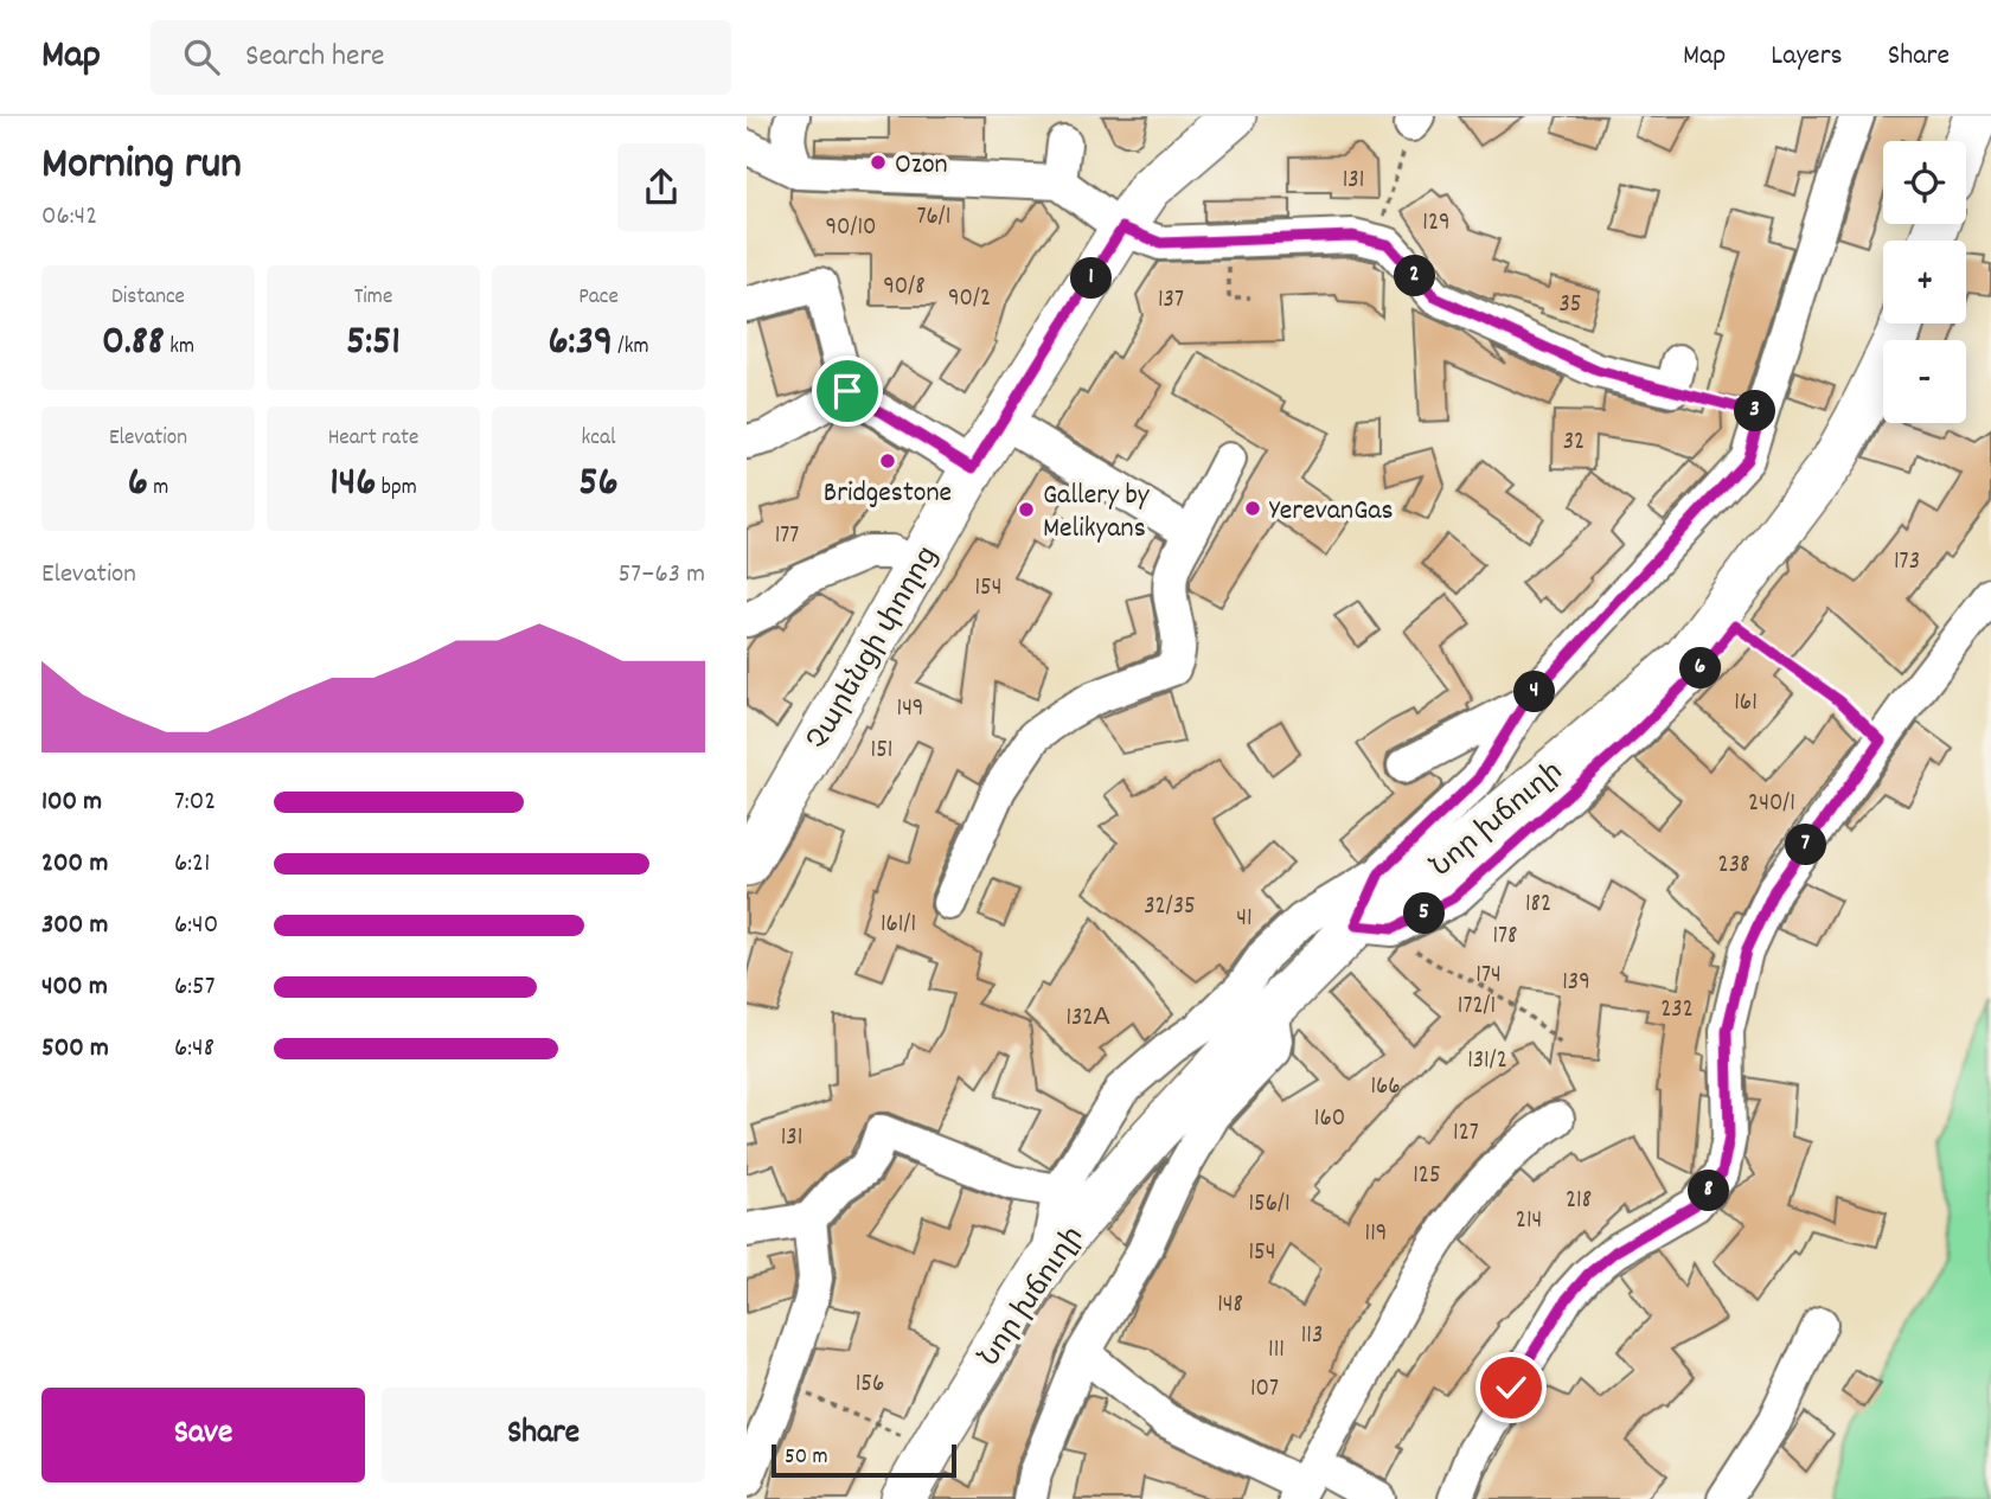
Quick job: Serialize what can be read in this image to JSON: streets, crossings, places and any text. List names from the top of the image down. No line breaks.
{"streets":{"main road":["Չարենցի փողոց","Նոր խճուղի"]},"places":["Ozon","Bridgestone","YerevanGas","Gallery by Melikyans"],"house_numbers":["131","76/1","129","90/10","90/8","90/2","137","35","32","177","173","154","161","149","151","240/1","238","182","32/35","41","161/1","178","174","139","172/1","232","132А","131/2","166","160","127","131","125","218","156/1","214","119","154","148","113","111","156","107"],"scale_bar":"50 m","page":{"header":"Map","search":"Search here","nav":["Map","Layers","Share"],"heading":["Morning run","06:42"],"map_buttons":["+","−"],"pins":["2","1","3","6","4","7","5","8"],"stats":[["Distance","0.88 km"],["Time","5:51"],["Pace","6:39 /km"],["Elevation","6 m"],["Heart rate","146 bpm"],["kcal","56"]],"chart":["Elevation","57–63 m"],"list":[{"name":"100 m","note":"7:02"},{"name":"200 m","note":"6:21"},{"name":"300 m","note":"6:40"},{"name":"400 m","note":"6:57"},{"name":"500 m","note":"6:48"}],"buttons":["Save","Share"],"scale":"50 m"}}
